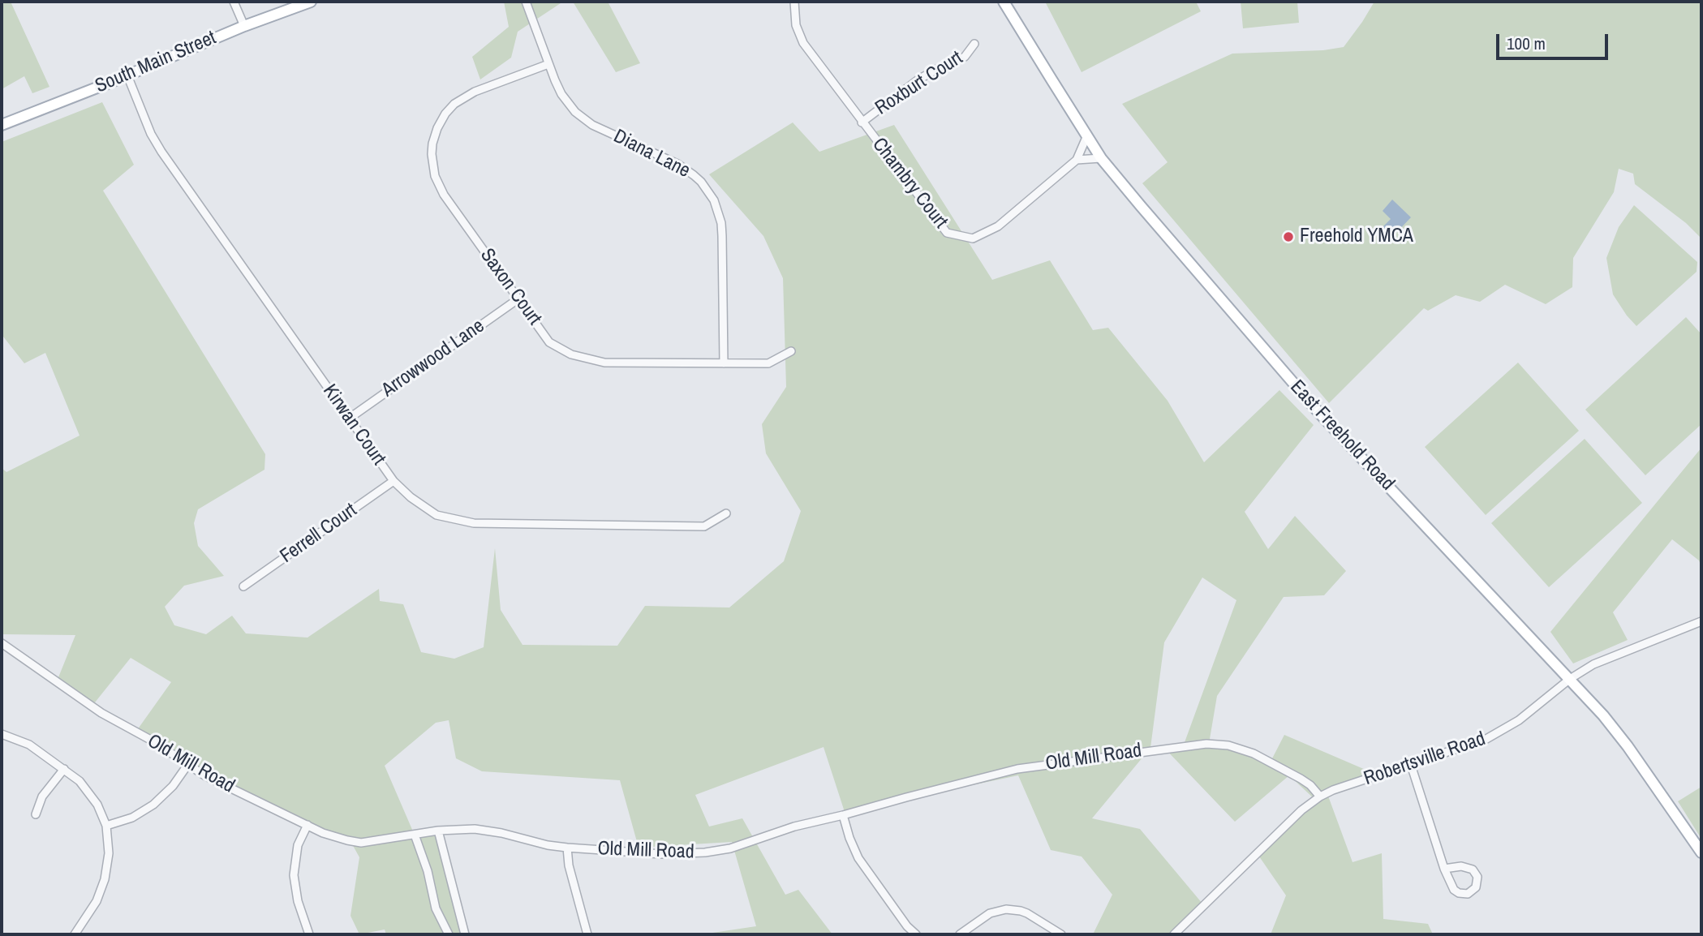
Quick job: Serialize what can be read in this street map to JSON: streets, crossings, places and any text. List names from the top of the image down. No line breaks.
{"streets":{"main road":["South Main Street","East Freehold Road"],"street":["Roxburt Court","Diana Lane","Chambry Court","Saxon Court","Arrowwood Lane","Kirwan Court","Ferrell Court","Old Mill Road","Robertsville Road"]},"crossings":[["South Main Street","Kirwan Court"],["Roxburt Court","Chambry Court"],["Diana Lane","Saxon Court"],["Chambry Court","East Freehold Road"],["Saxon Court","Arrowwood Lane"],["Arrowwood Lane","Kirwan Court"],["Kirwan Court","Ferrell Court"],["East Freehold Road","Robertsville Road"],["Old Mill Road","Robertsville Road"]],"places":["Freehold YMCA"],"scale_bar":"100 m"}
